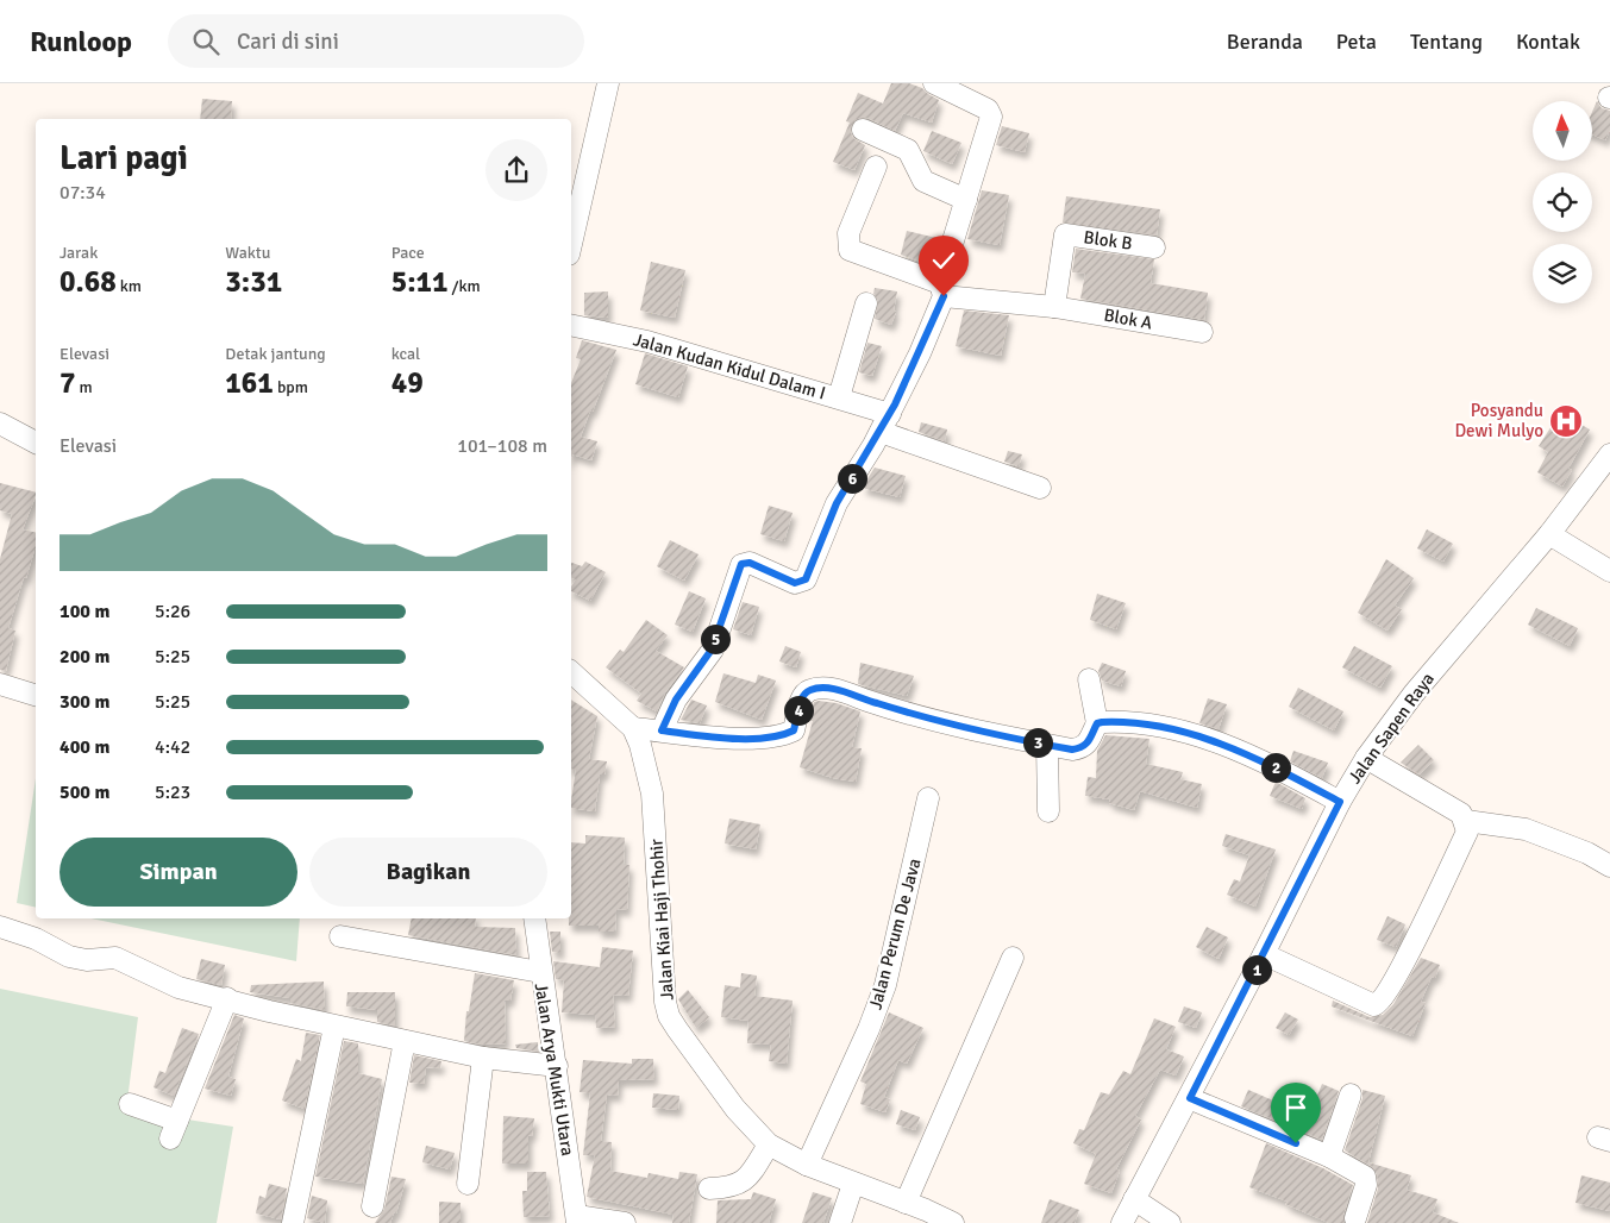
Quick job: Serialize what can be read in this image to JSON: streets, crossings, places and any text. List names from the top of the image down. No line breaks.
{"streets":{"street":["Blok B","Blok A","Jalan Kudan Kidul Dalam I","Jalan Sapen Raya","Jalan Kiai Haji Thohir","Jalan Perum De Java","Jalan Arya Mukti Utara"]},"crossings":[["Blok B","Blok A"],["Jalan Kiai Haji Thohir","Jalan Perum De Java"]],"places":{"hospital":["Posyandu Dewi Mulyo"]},"north":"top","page":{"header":"Runloop","search":"Cari di sini","nav":["Beranda","Peta","Tentang","Kontak"],"heading":["Lari pagi","07:34"],"stats":[["Jarak","0.68 km"],["Waktu","3:31"],["Pace","5:11 /km"],["Elevasi","7 m"],["Detak jantung","161 bpm"],["kcal","49"]],"chart":["Elevasi","101–108 m"],"pins":["6","5","4","3","2","1"],"list":[{"name":"100 m","note":"5:26"},{"name":"200 m","note":"5:25"},{"name":"300 m","note":"5:25"},{"name":"400 m","note":"4:42"},{"name":"500 m","note":"5:23"}],"buttons":["Simpan","Bagikan"]}}
